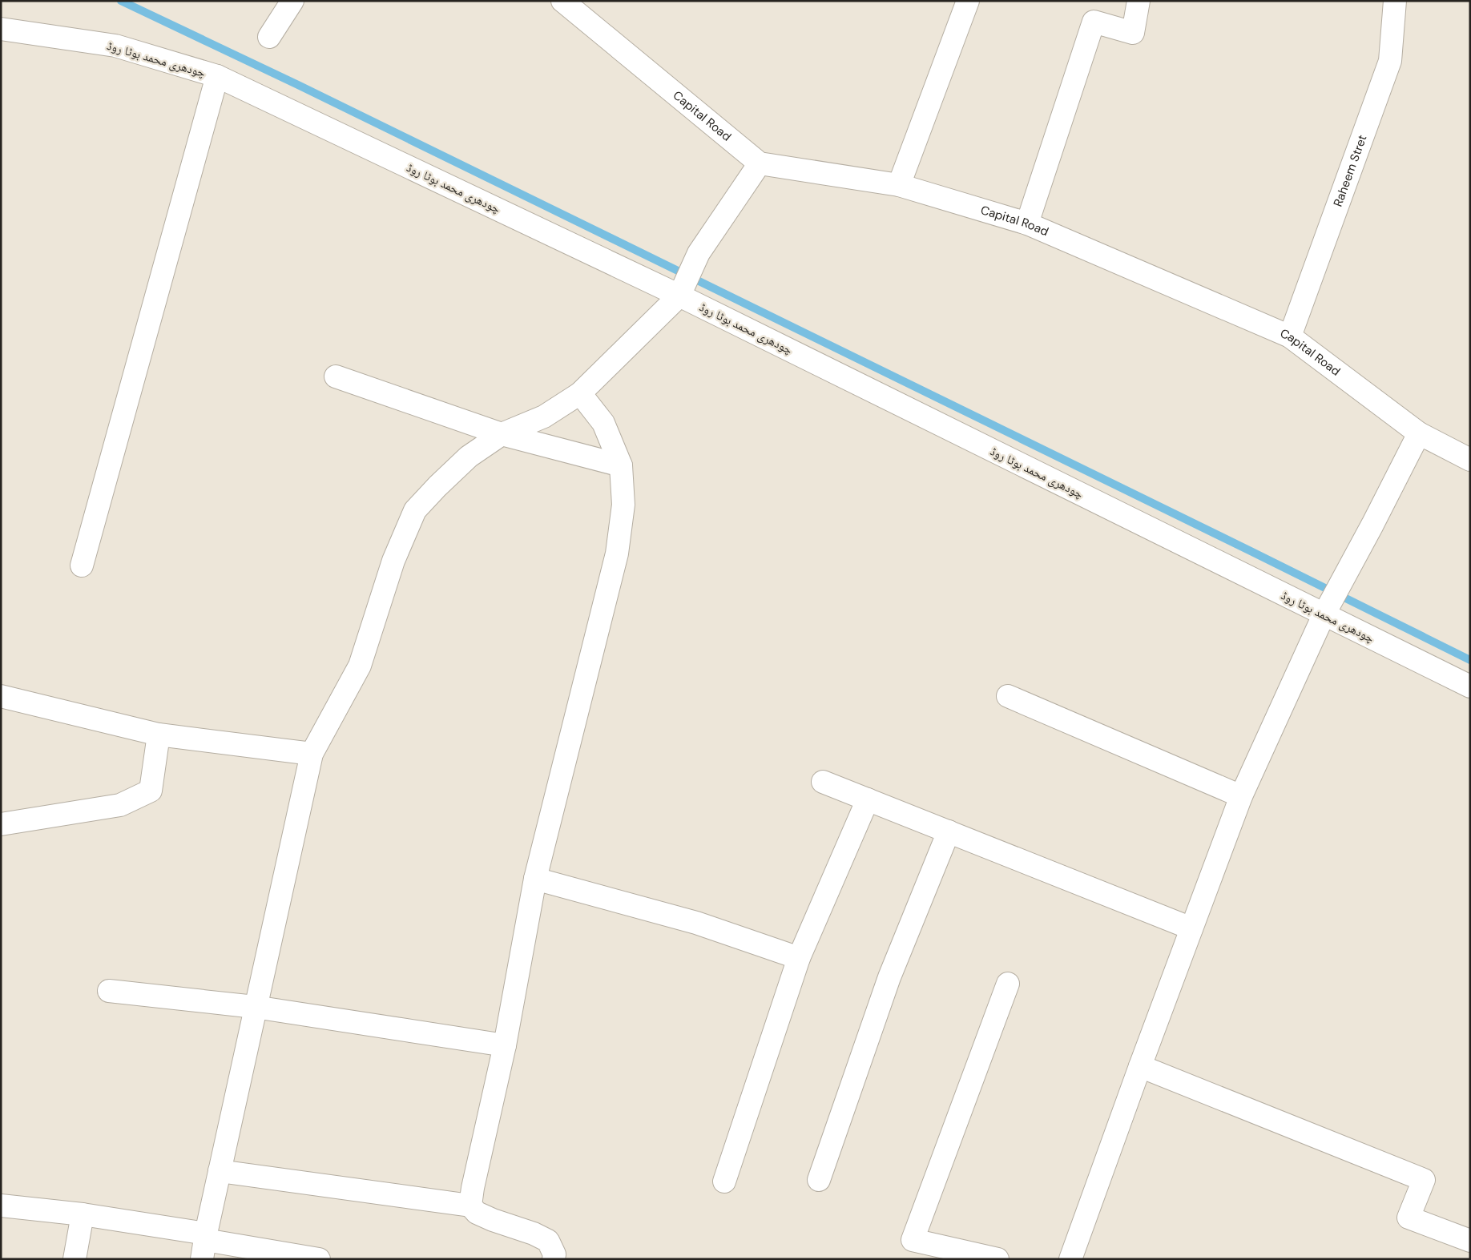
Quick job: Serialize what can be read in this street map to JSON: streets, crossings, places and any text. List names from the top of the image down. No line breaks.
{"streets":{"street":["چودھری محمد بوٹا روڈ","Capital Road","Raheem Stret"]},"crossings":[["Capital Road","Raheem Stret"]]}
